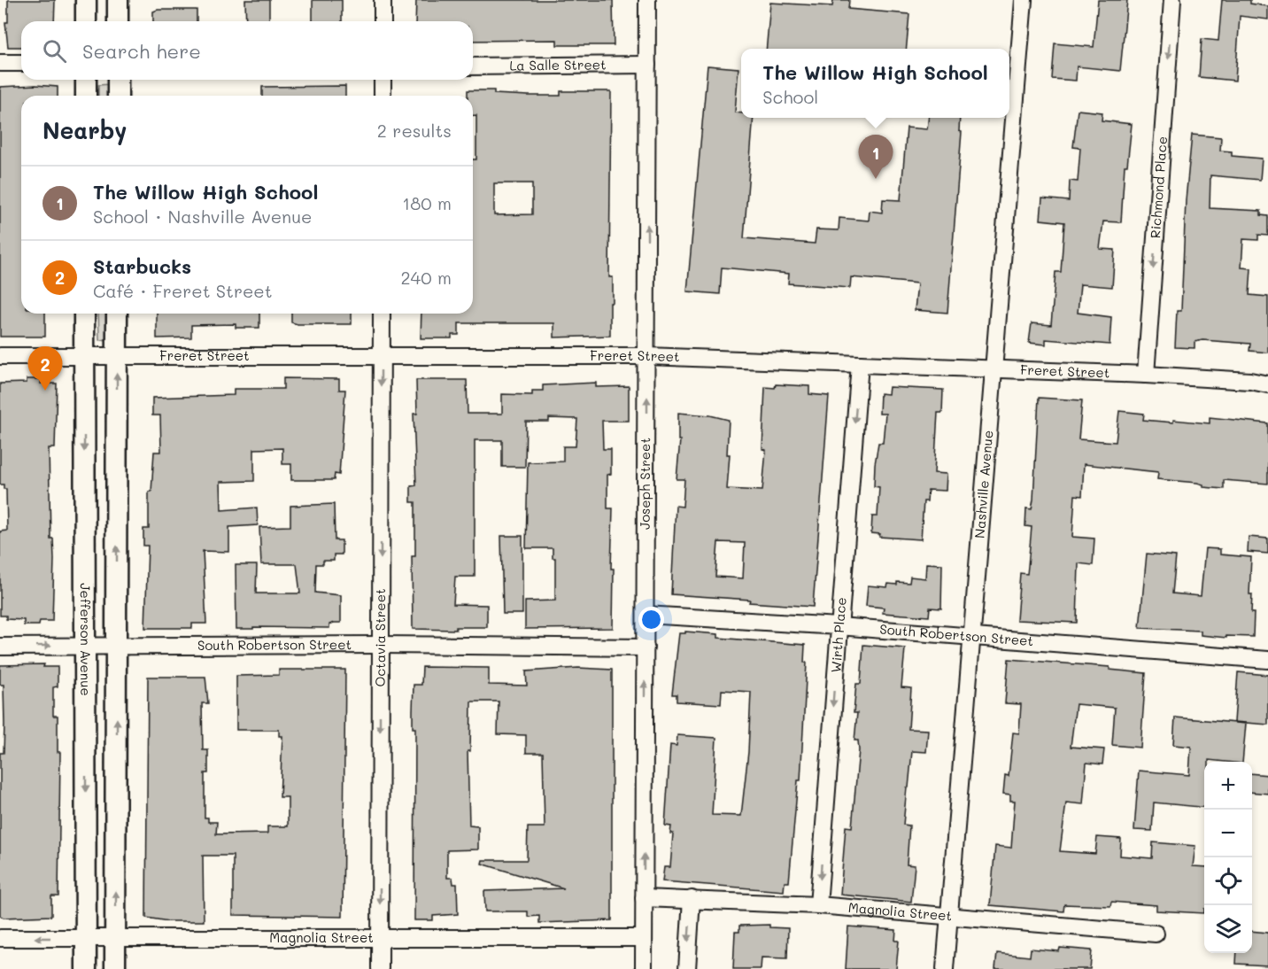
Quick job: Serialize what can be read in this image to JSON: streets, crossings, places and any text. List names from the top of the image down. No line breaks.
{"streets":{"street":["La Salle Street","Richmond Place","Freret Street","Joseph Street","Nashville Avenue","Wirth Place","South Robertson Street","Jefferson Avenue","Octavia Street","Magnolia Street"]},"crossings":[["La Salle Street","Joseph Street"],["Richmond Place","Freret Street"],["Freret Street","Joseph Street"],["Freret Street","Nashville Avenue"],["Freret Street","Wirth Place"],["Freret Street","Jefferson Avenue"],["Freret Street","Octavia Street"],["Joseph Street","South Robertson Street"],["Joseph Street","Magnolia Street"],["Nashville Avenue","South Robertson Street"],["Nashville Avenue","Magnolia Street"],["Wirth Place","South Robertson Street"],["Wirth Place","Magnolia Street"],["South Robertson Street","Jefferson Avenue"],["South Robertson Street","Octavia Street"],["Jefferson Avenue","Magnolia Street"],["Octavia Street","Magnolia Street"]],"one_way":["Richmond Place","Joseph Street","Wirth Place","Octavia Street"],"page":{"search":"Search here","popup":["The Willow High School","School"],"heading":["Nearby","2 results"],"pins":["1","2"],"list":[{"mark":"1","name":"The Willow High School","note":"School · Nashville Avenue","value":"180 m"},{"mark":"2","name":"Starbucks","note":"Café · Freret Street","value":"240 m"}],"map_buttons":["+","−"]}}
